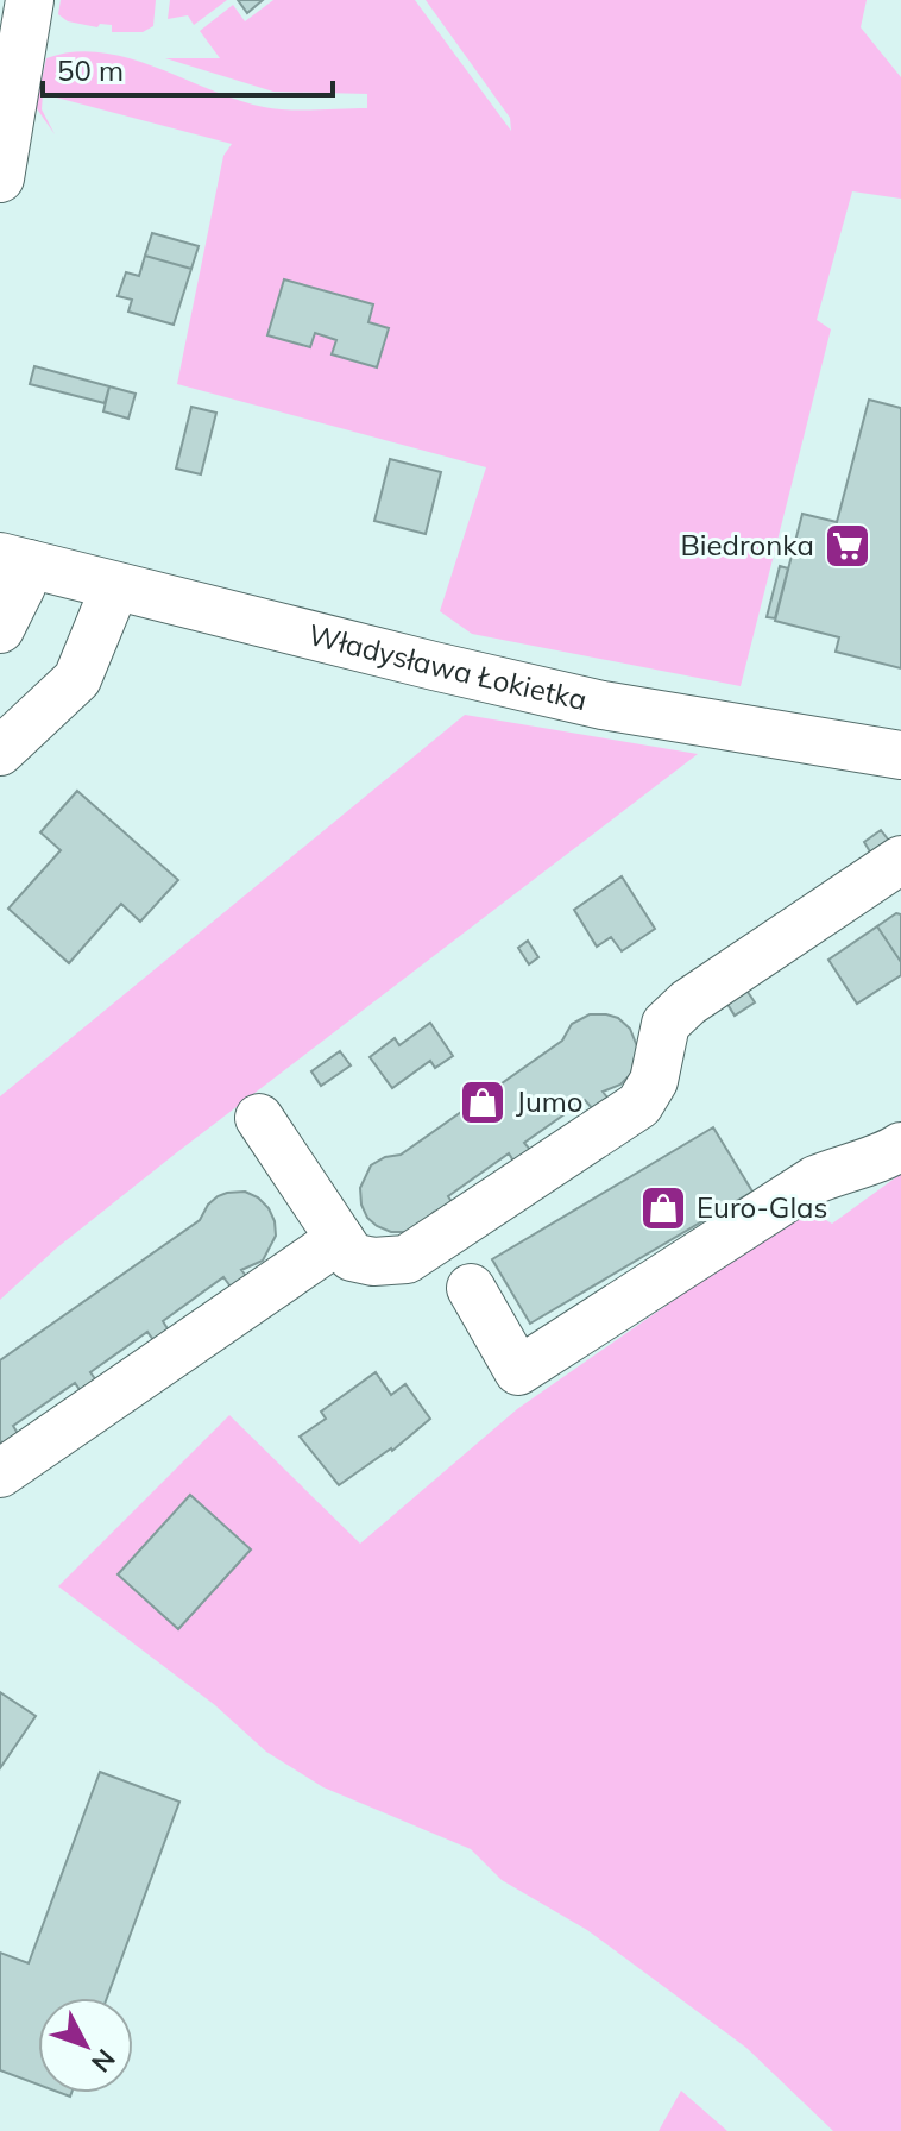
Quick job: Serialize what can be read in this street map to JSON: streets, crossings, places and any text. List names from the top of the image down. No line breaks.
{"streets":{"street":["Władysława Łokietka"]},"places":{"supermarket":["Biedronka"],"shop":["Jumo","Euro-Glas"]},"scale_bar":"50 m","north":"bottom right"}
